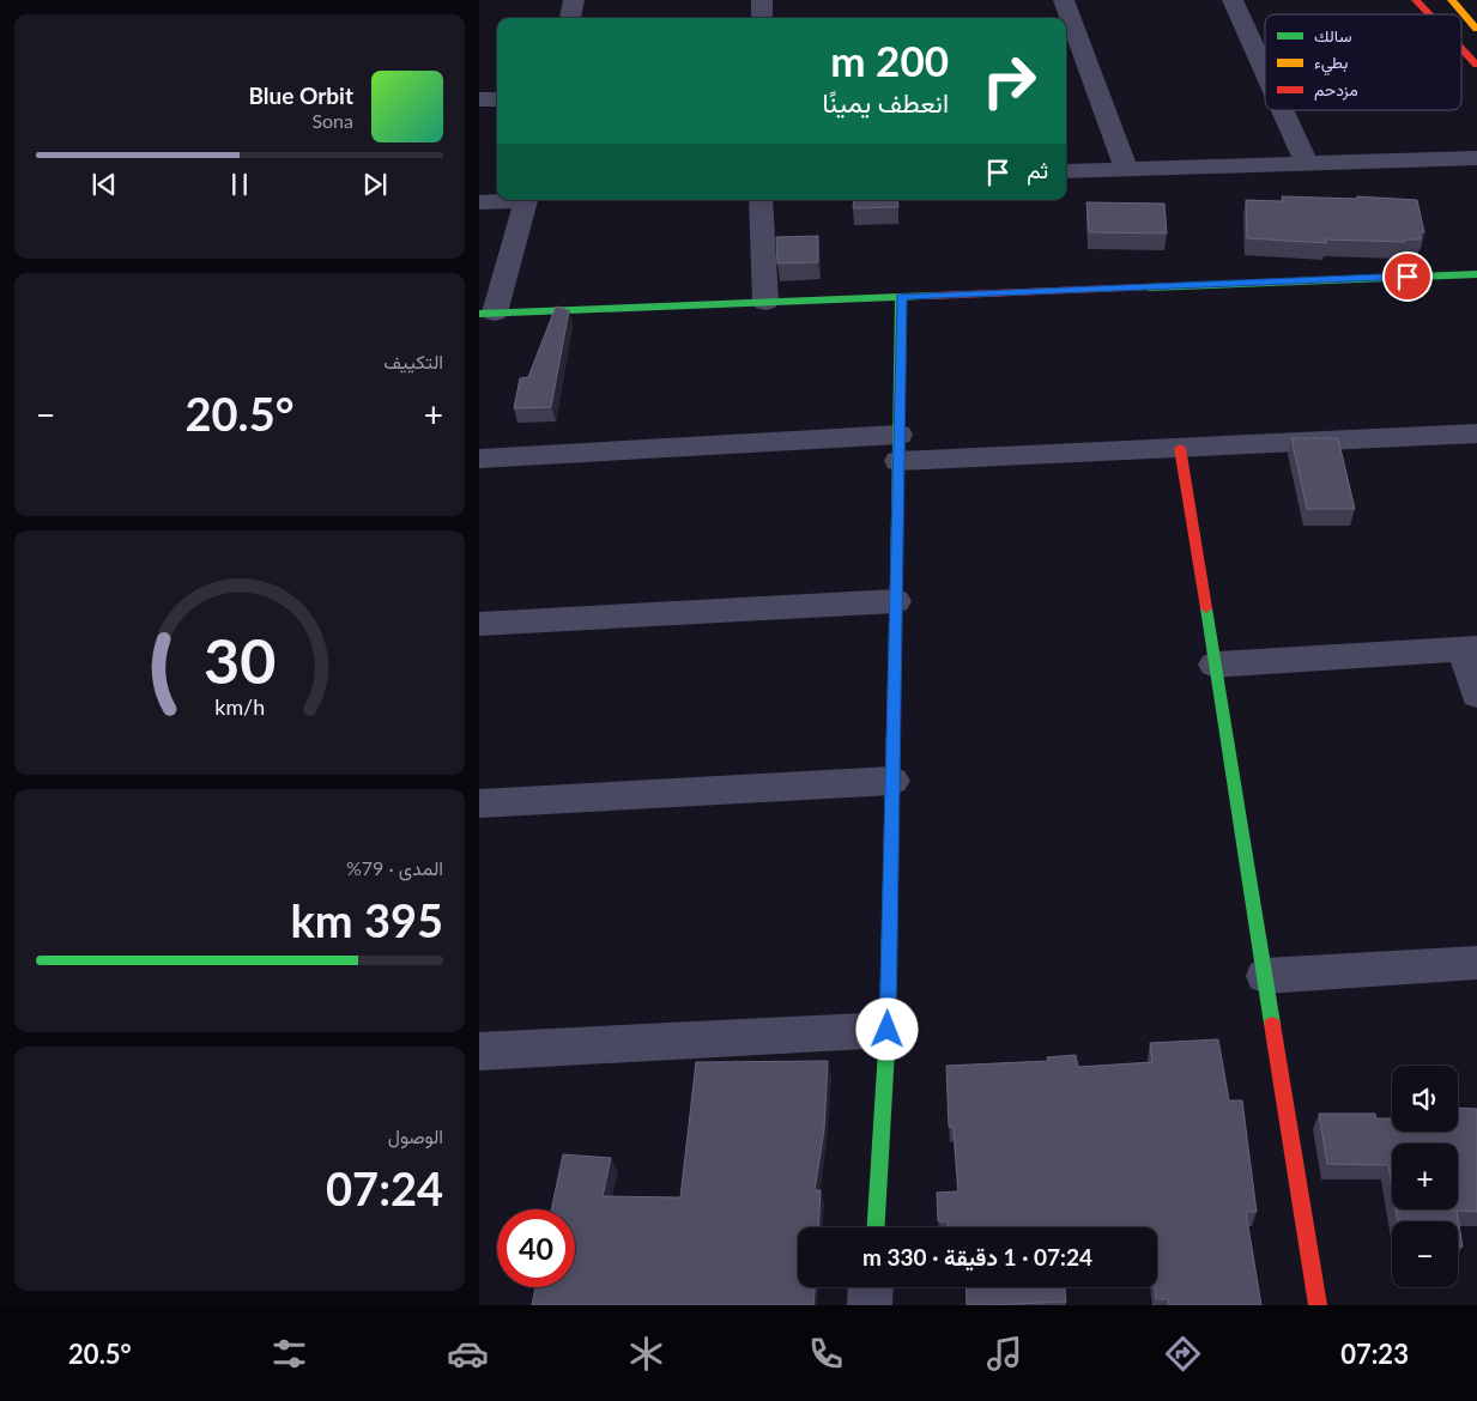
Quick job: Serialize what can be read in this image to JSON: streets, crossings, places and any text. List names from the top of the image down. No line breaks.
{"legend":["سالك","بطيء","مزدحم"],"page":{"turn":["200 m","انعطف يمينًا"],"song":["Blue Orbit","Sona"],"then":"ثم","tile":["التكييف",["المدى · 79%","395 km"],["الوصول","07:24"]],"heat":["−","20.5°","+"],"map_buttons":["+","−"],"limit":"40","trip":"07:24 · 1 دقيقة · 330 m","tabs":["07:23","20.5°"],"gauge":["30","km/h"]}}
